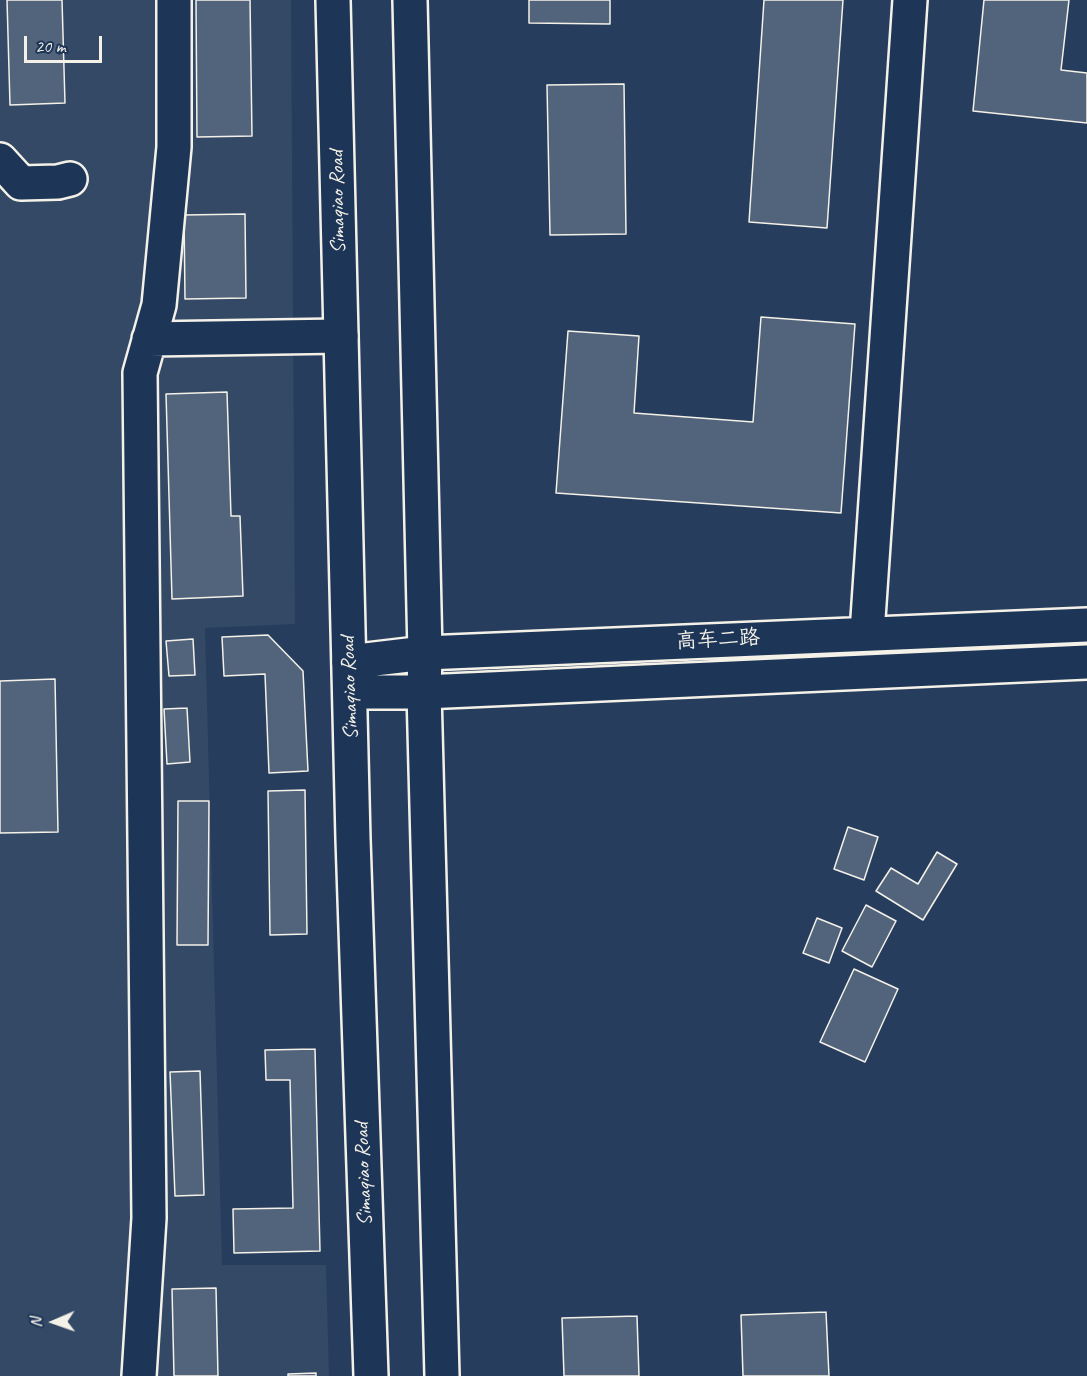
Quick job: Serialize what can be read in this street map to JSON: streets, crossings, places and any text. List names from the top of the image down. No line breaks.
{"streets":{"main road":["Simaqiao Road","高车二路"]},"crossings":[["Simaqiao Road","高车二路"]],"scale_bar":"20 m","north":"left"}
